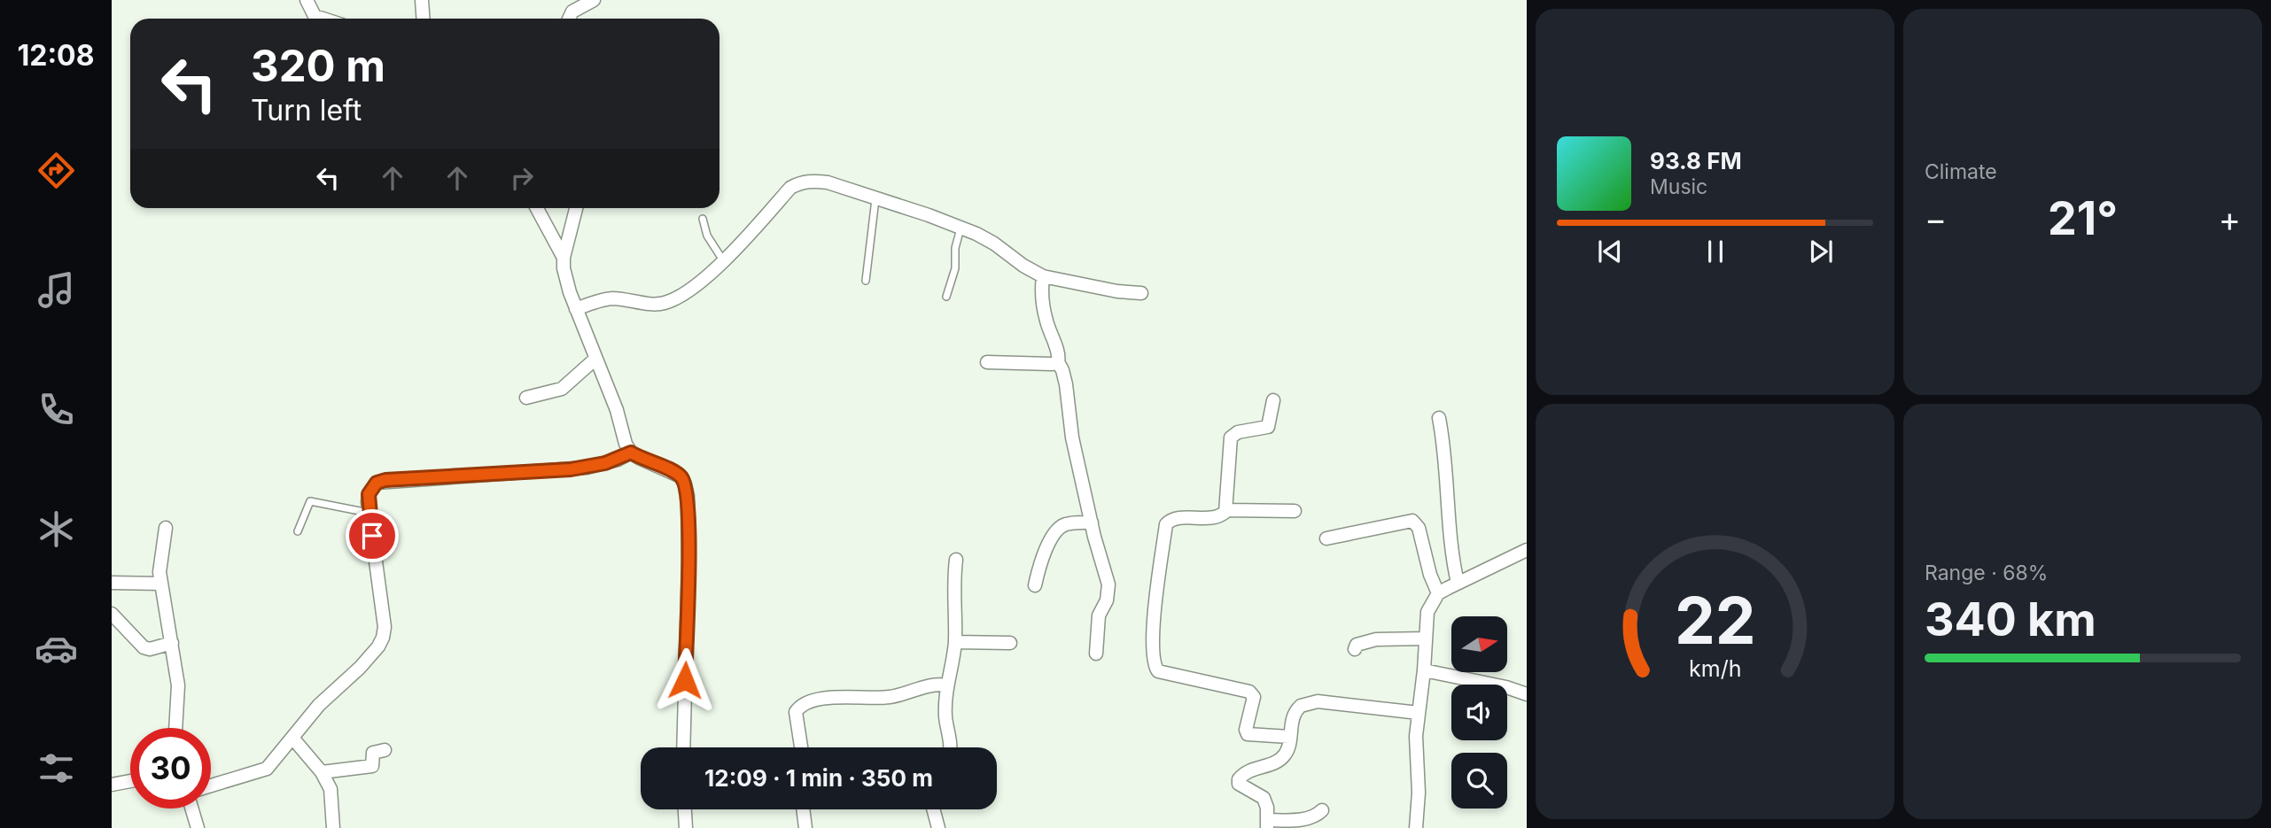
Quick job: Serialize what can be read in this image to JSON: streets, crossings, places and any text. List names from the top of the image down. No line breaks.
{"north":"right","page":{"tabs":"12:08","tile":["Climate",["Range · 68%","340 km"]],"turn":["320 m","Turn left"],"song":["93.8 FM","Music"],"heat":["−","21°","+"],"limit":"30","trip":"12:09 · 1 min · 350 m","gauge":["22","km/h"]}}
